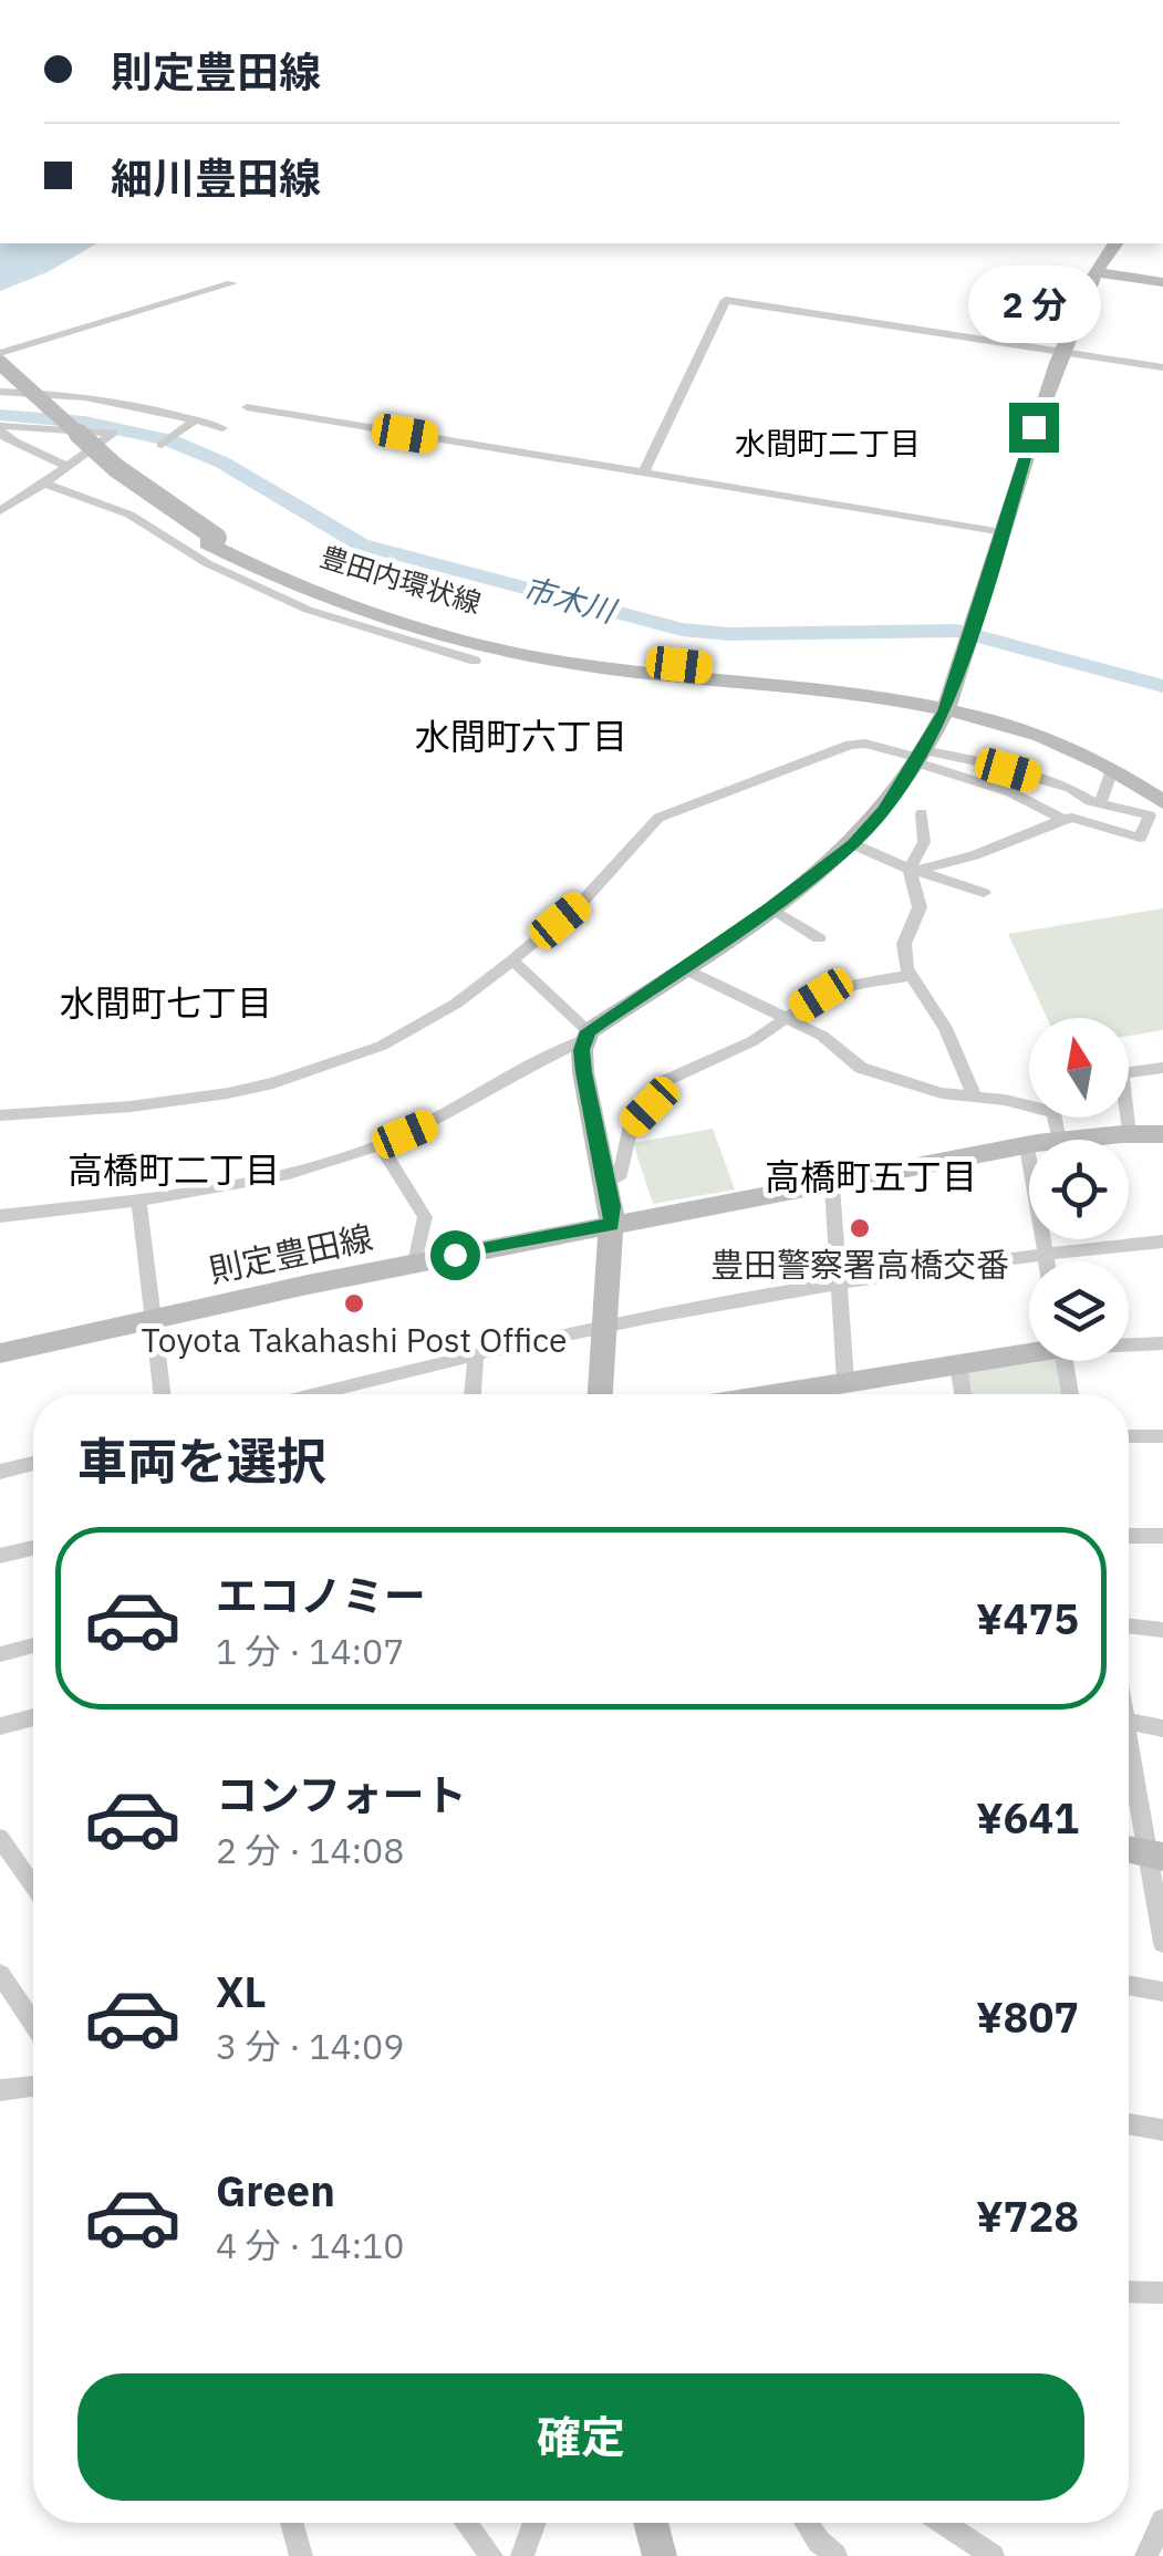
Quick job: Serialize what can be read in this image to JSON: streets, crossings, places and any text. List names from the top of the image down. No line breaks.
{"streets":{"main road":["豊田内環状線","則定豊田線"]},"districts":["水間町二丁目","水間町六丁目","水間町七丁目","高橋町二丁目","高橋町五丁目"],"water":["市木川"],"places":["豊田警察署高橋交番","Toyota Takahashi Post Office"],"north":"top","page":{"banner":["則定豊田線","細川豊田線"],"bubble":"2 分","heading":"車両を選択","list":[{"name":"エコノミー","note":"1 分 · 14:07","value":"¥475"},{"name":"コンフォート","note":"2 分 · 14:08","value":"¥641"},{"name":"XL","note":"3 分 · 14:09","value":"¥807"},{"name":"Green","note":"4 分 · 14:10","value":"¥728"}],"buttons":"確定"}}
